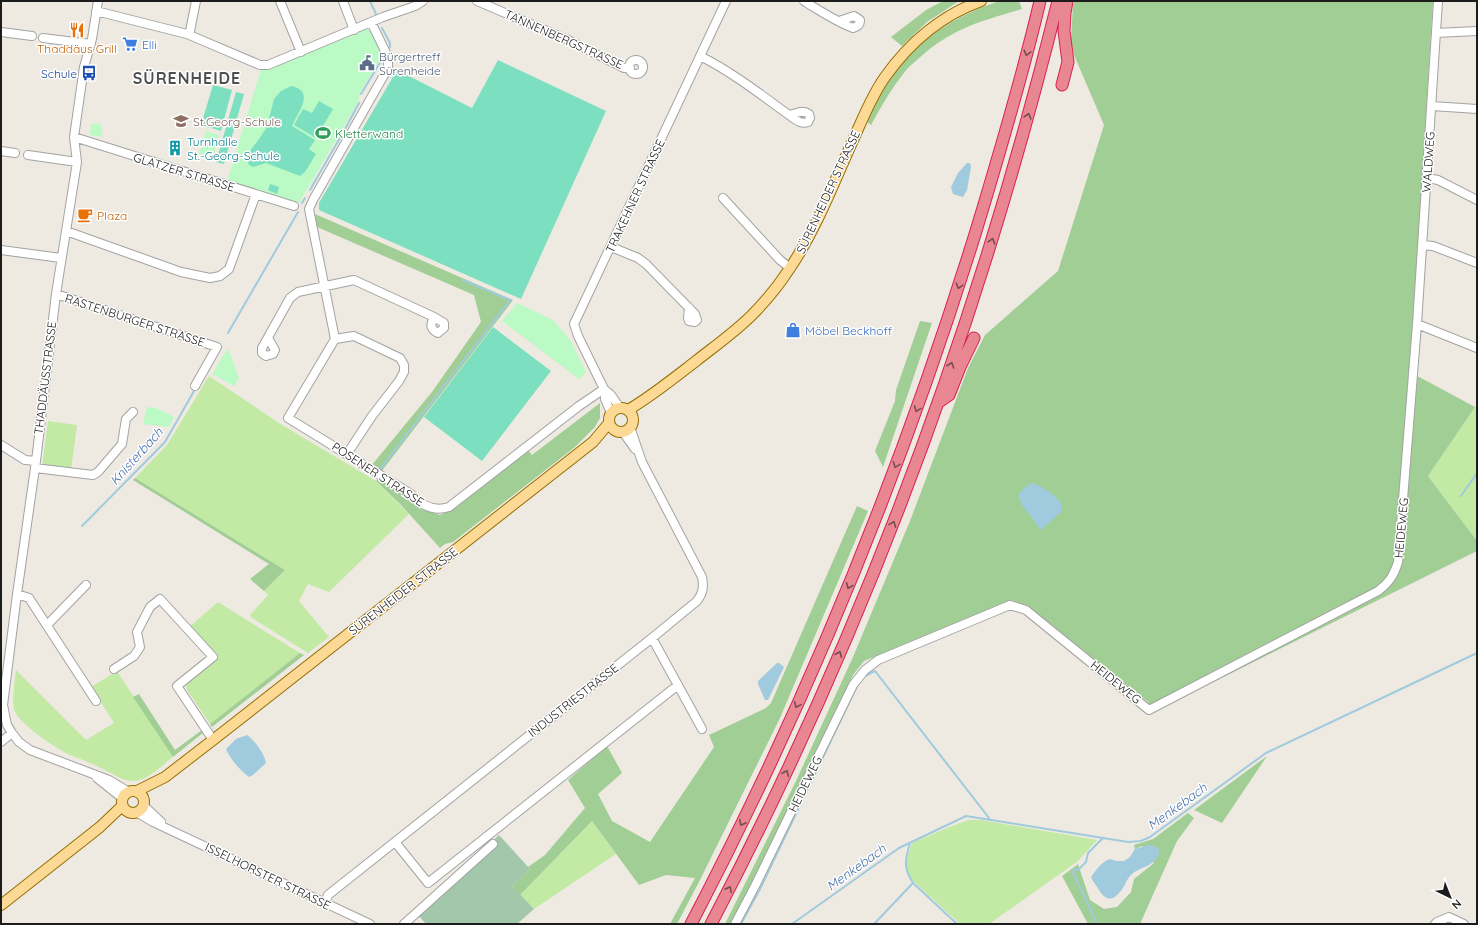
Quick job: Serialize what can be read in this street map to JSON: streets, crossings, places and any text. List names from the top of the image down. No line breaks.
{"streets":{"main road":["SÜRENHEIDER STRASSE"],"street":["TANNENBERGSTRASSE","WALDWEG","GLATZER STRASSE","TRAKEHNER STRASSE","RASTENBURGER STRASSE","THADDÄUSSTRASSE","POSENER STRASSE","HEIDEWEG","INDUSTRIESTRASSE","ISSELHORSTER STRASSE"]},"crossings":[["WALDWEG","HEIDEWEG"],["GLATZER STRASSE","THADDÄUSSTRASSE"],["SÜRENHEIDER STRASSE","TRAKEHNER STRASSE"],["SÜRENHEIDER STRASSE","THADDÄUSSTRASSE"],["SÜRENHEIDER STRASSE","INDUSTRIESTRASSE"],["SÜRENHEIDER STRASSE","ISSELHORSTER STRASSE"],["TRAKEHNER STRASSE","POSENER STRASSE"],["TRAKEHNER STRASSE","INDUSTRIESTRASSE"],["RASTENBURGER STRASSE","THADDÄUSSTRASSE"],["THADDÄUSSTRASSE","ISSELHORSTER STRASSE"],["INDUSTRIESTRASSE","ISSELHORSTER STRASSE"]],"districts":["SÜRENHEIDE"],"water":["Knisterbach","Menkebach"],"places":{"restaurant":["Thaddäus Grill"],"supermarket":["Elli"],"public building":["Bürgertreff Sürenheide"],"bus stop":["Schule"],"school or university":["St.Georg-Schule"],"sports":["Kletterwand"],"building":["Turnhalle St.-Georg-Schule"],"cafe":["Plaza"],"shop":["Möbel Beckhoff"]},"north":"bottom right"}
